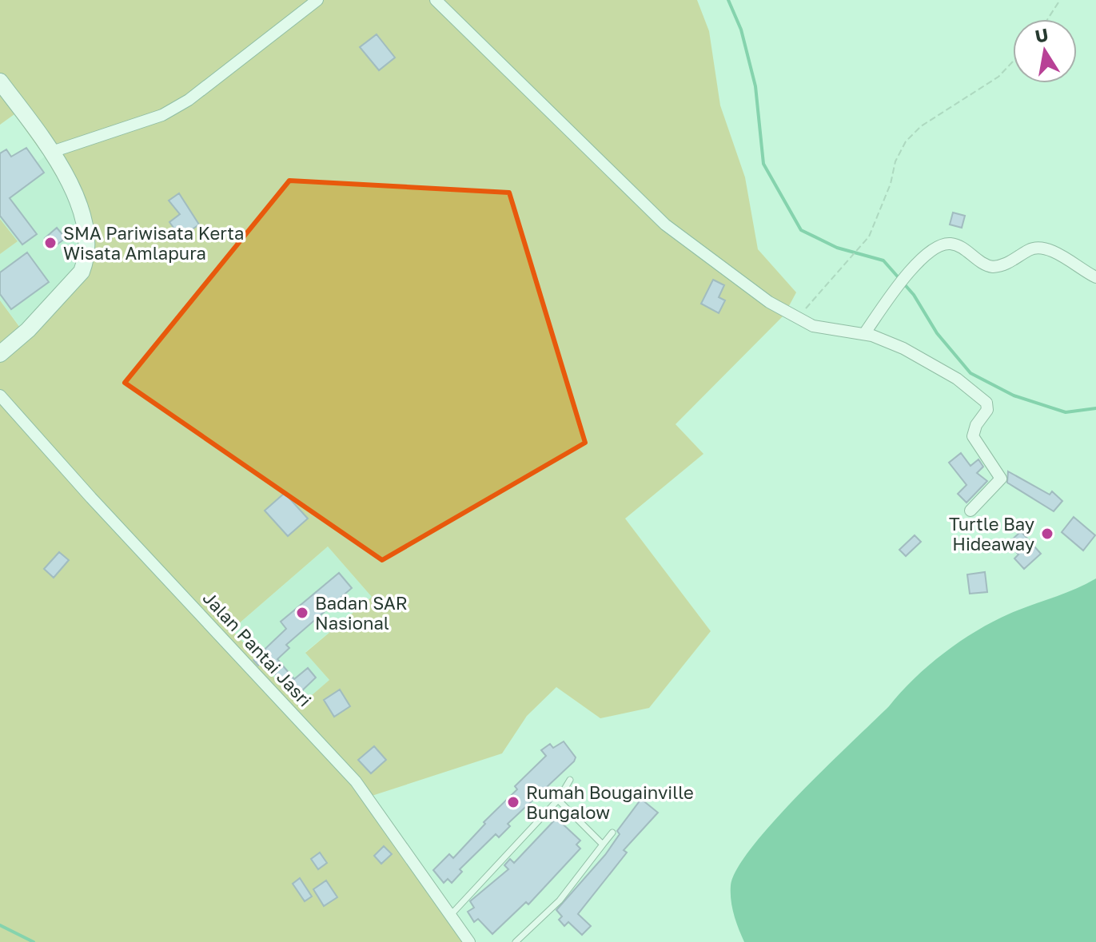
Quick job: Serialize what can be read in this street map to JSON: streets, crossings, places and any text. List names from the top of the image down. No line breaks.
{"streets":{"street":["Jalan Pantai Jasri"]},"places":["SMA Pariwisata Kerta Wisata Amlapura","Turtle Bay Hideaway","Badan SAR Nasional","Rumah Bougainville Bungalow"],"north":"top"}
